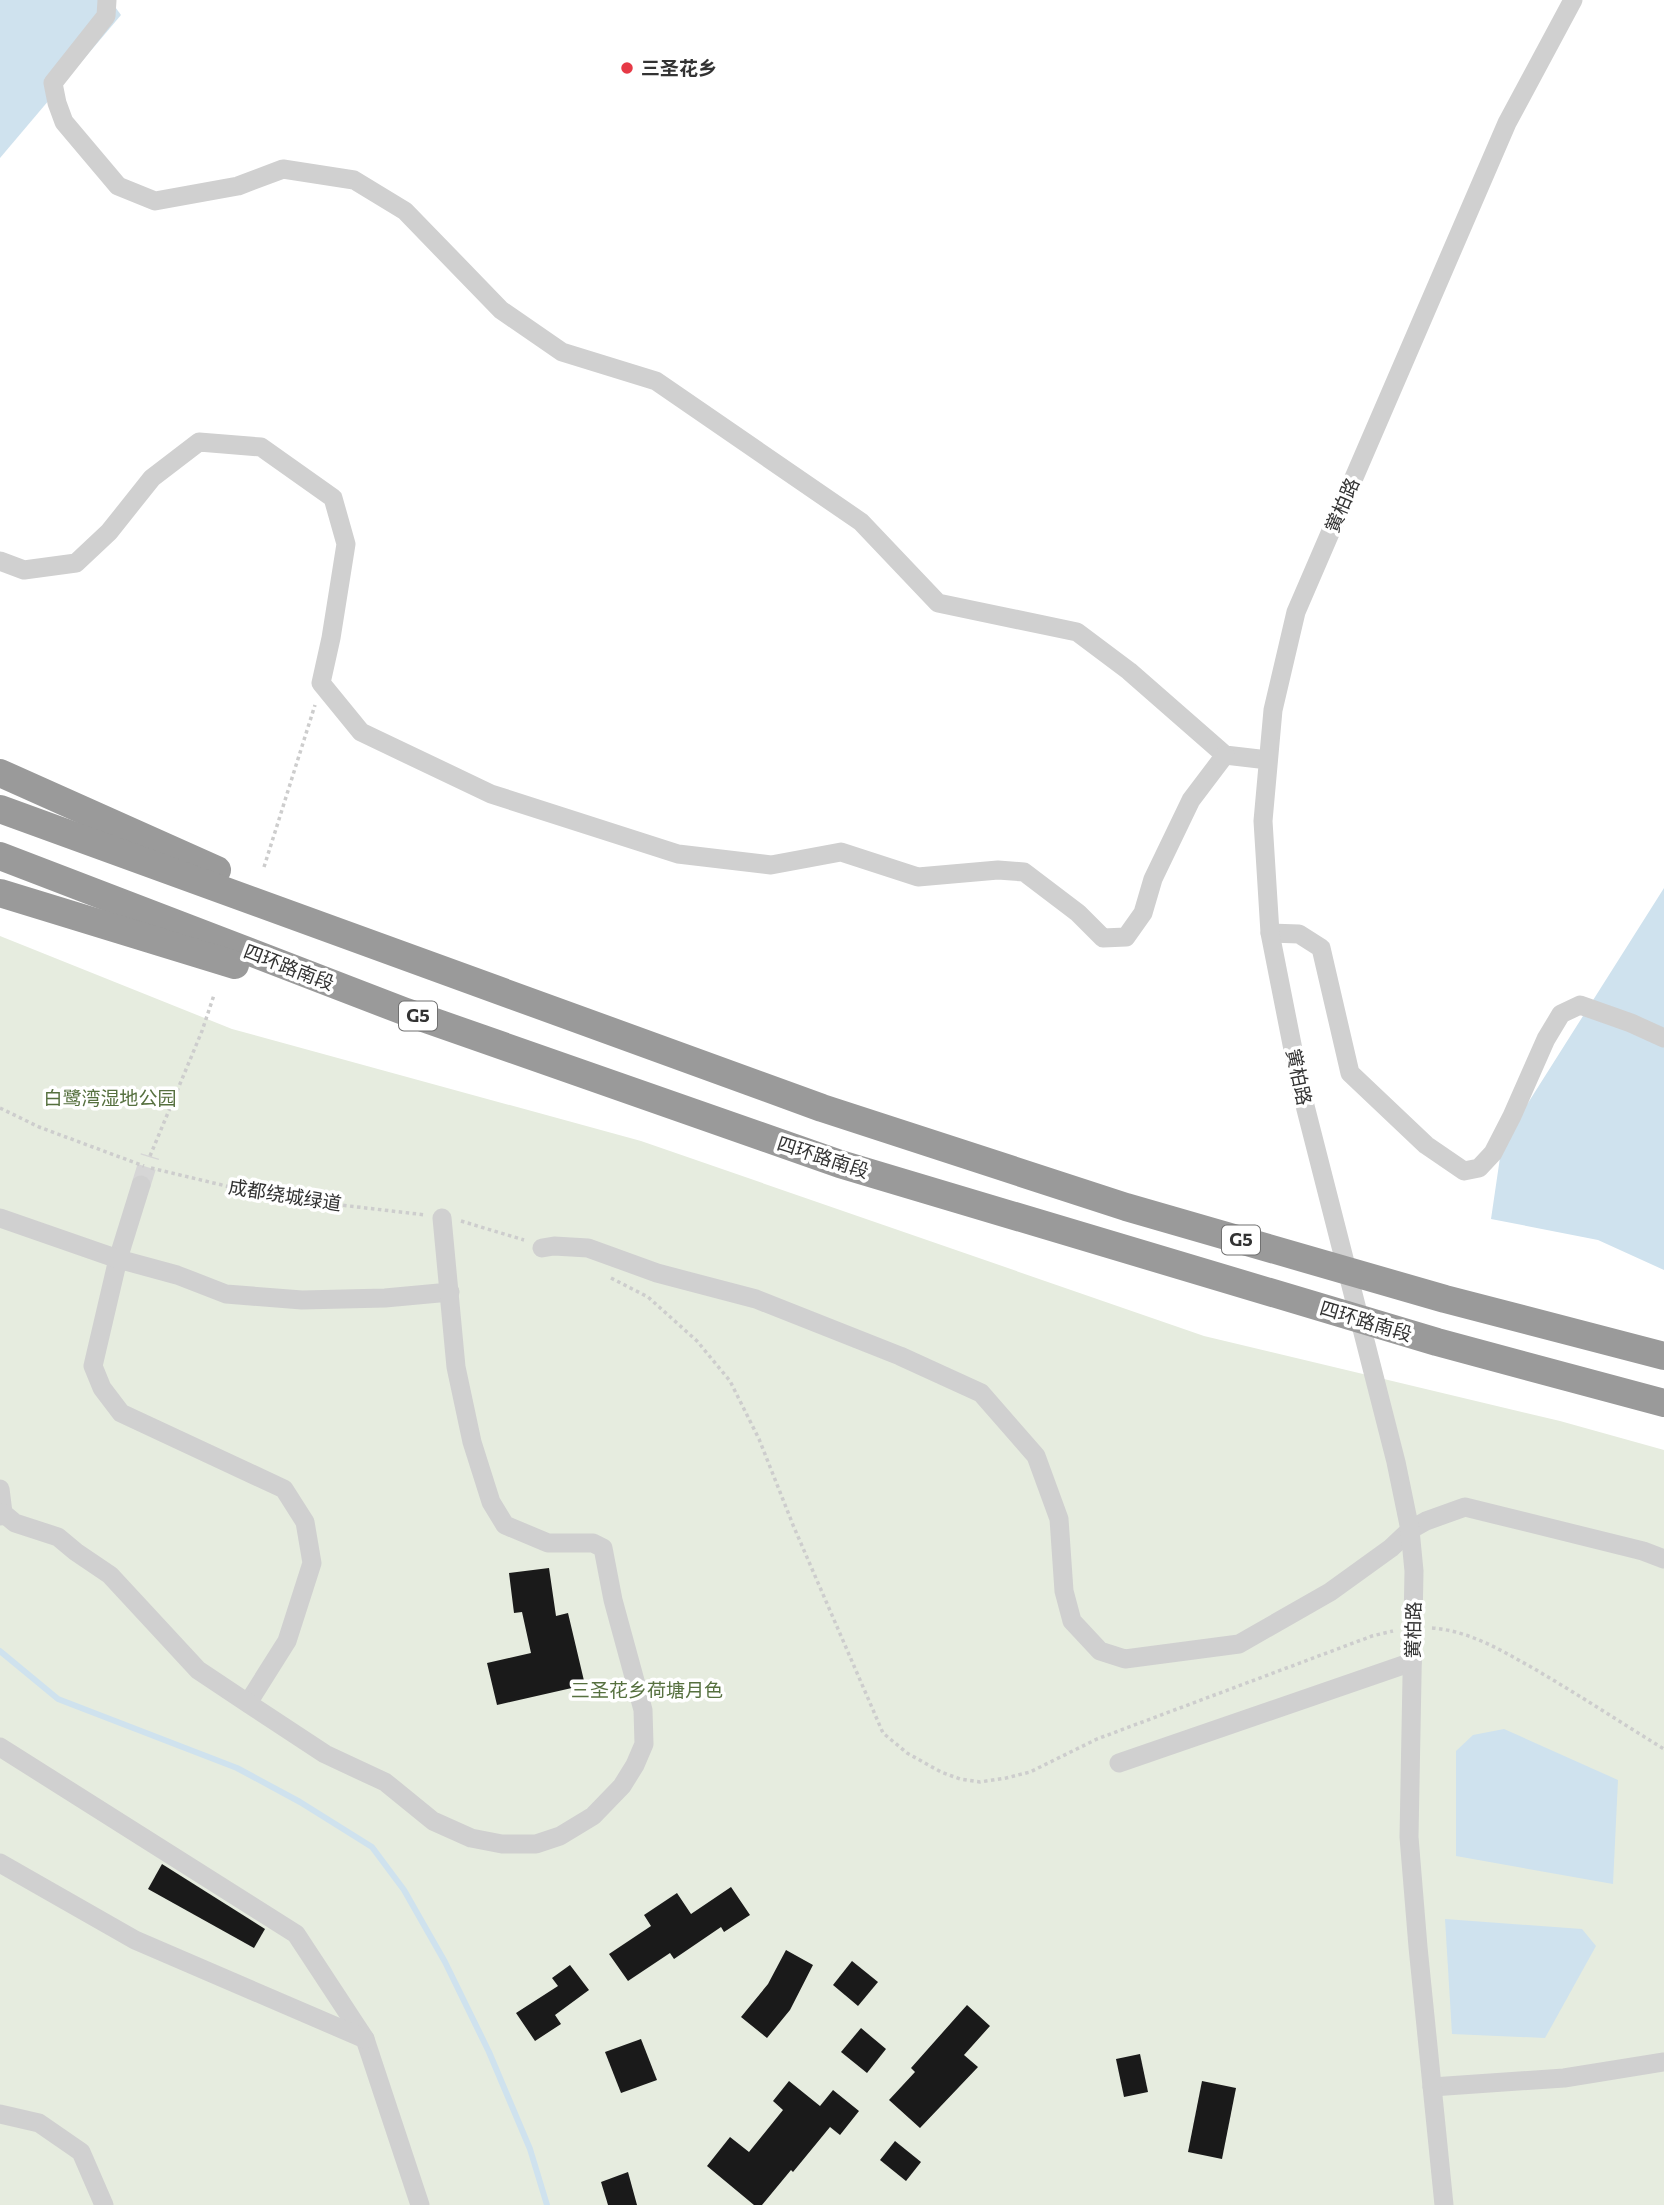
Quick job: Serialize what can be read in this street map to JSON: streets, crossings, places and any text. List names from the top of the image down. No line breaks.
{"streets":{"highway":["四环路南段","G5"],"street":["黉柏路"],"path":["成都绕城绿道"]},"parks":["白鹭湾湿地公园","三圣花乡荷塘月色"],"places":["三圣花乡"]}
